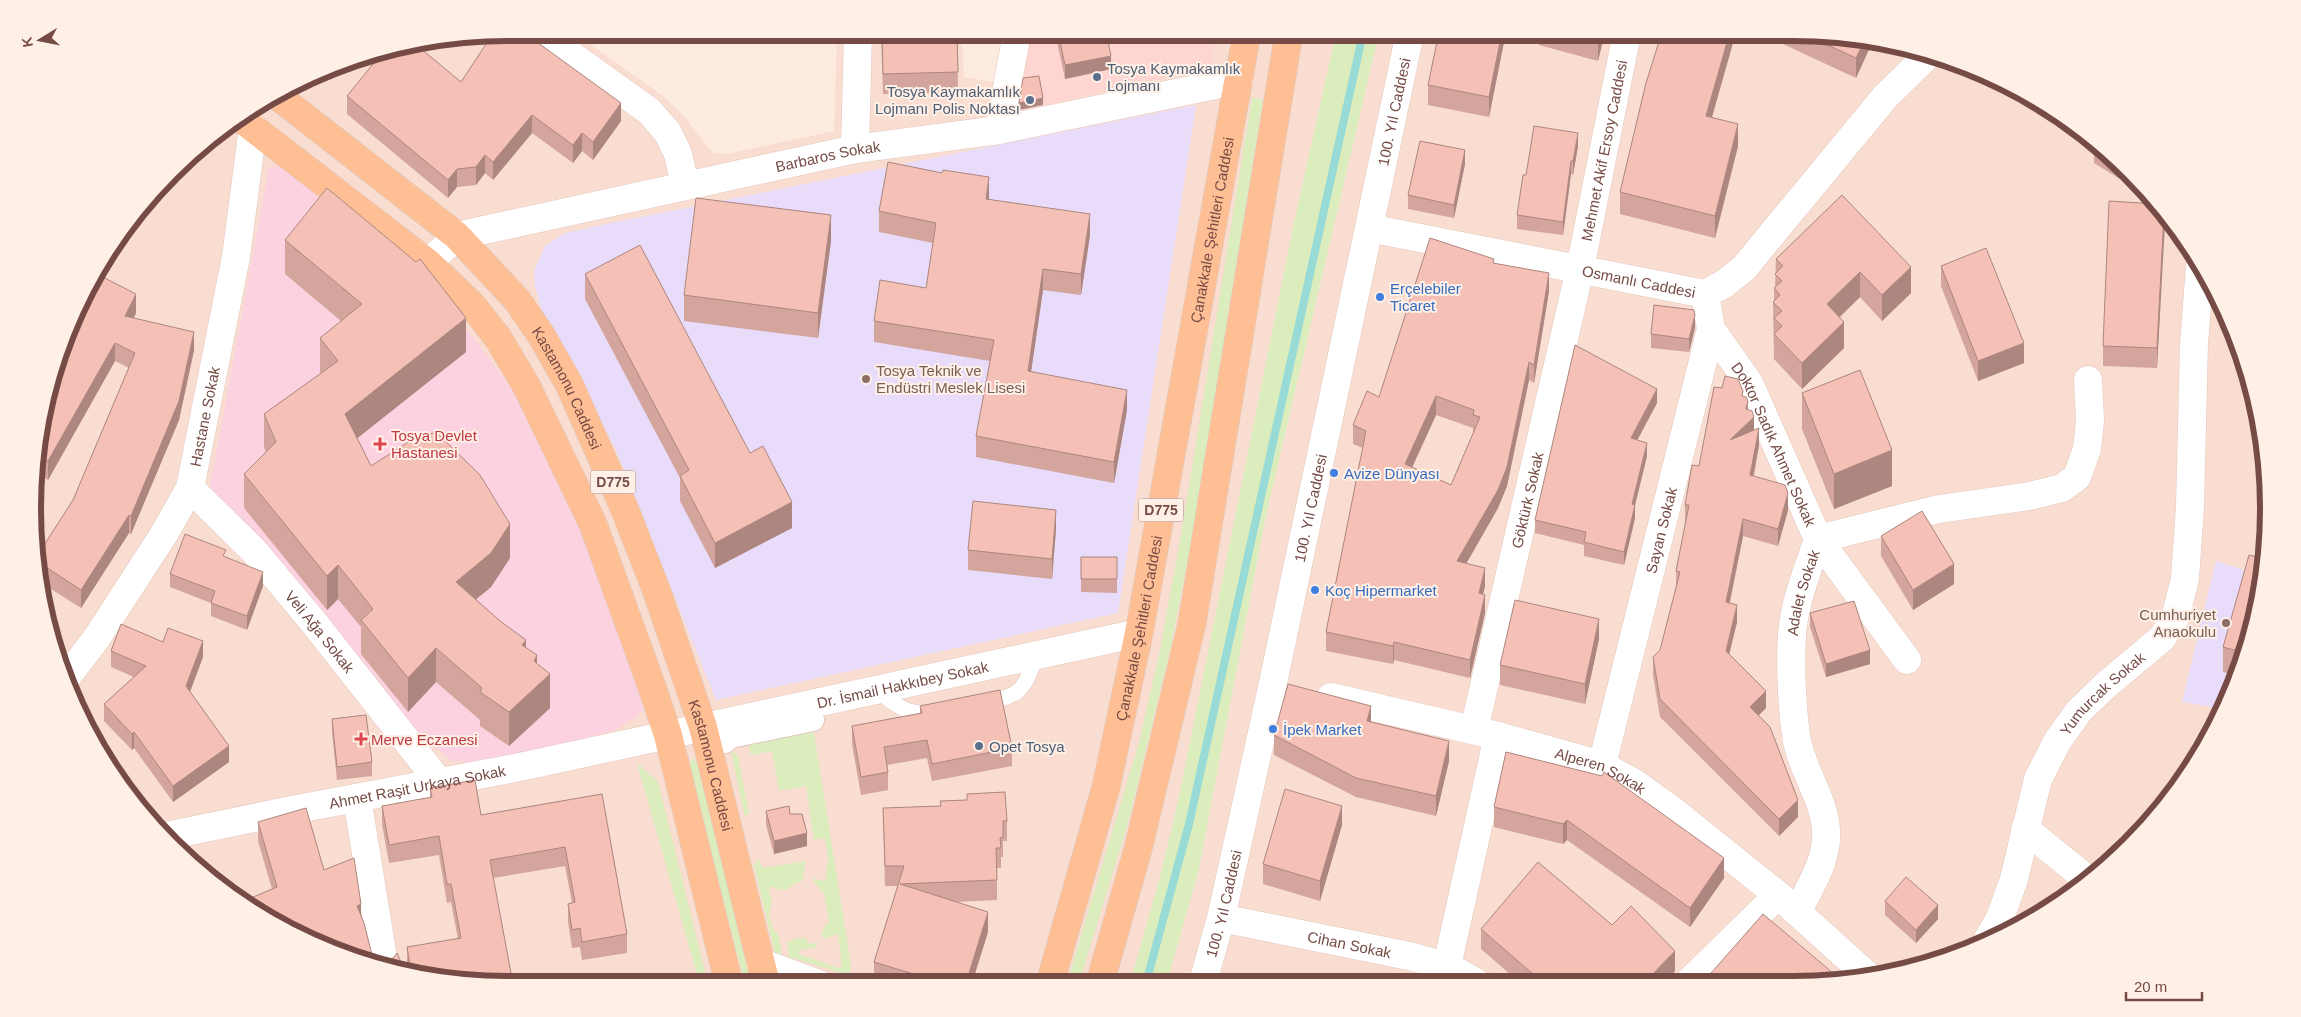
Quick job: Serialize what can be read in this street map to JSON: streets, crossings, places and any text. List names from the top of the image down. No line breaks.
{"streets":{"main road":["Çanakkale Şehitleri Caddesi","Kastamonu Caddesi","D775"],"street":["100. Yıl Caddesi","Mehmet Akif Ersoy Caddesi","Barbaros Sokak","Osmanlı Caddesi","Hastane Sokak","Doktor Sadık Ahmet Sokak","Göktürk Sokak","Sayan Sokak","Adalet Sokak","Veli Ağa Sokak","Dr. İsmail Hakkıbey Sokak","Yumurcak Sokak","Alperen Sokak","Ahmet Raşit Urkaya Sokak","Cihan Sokak"]},"crossings":[["100. Yıl Caddesi","Osmanlı Caddesi"],["100. Yıl Caddesi","Alperen Sokak"],["100. Yıl Caddesi","Cihan Sokak"],["Mehmet Akif Ersoy Caddesi","Osmanlı Caddesi"],["Mehmet Akif Ersoy Caddesi","Göktürk Sokak"],["Barbaros Sokak","Çanakkale Şehitleri Caddesi"],["Barbaros Sokak","Kastamonu Caddesi"],["Çanakkale Şehitleri Caddesi","Dr. İsmail Hakkıbey Sokak"],["Osmanlı Caddesi","Göktürk Sokak"],["Osmanlı Caddesi","Sayan Sokak"],["Kastamonu Caddesi","Dr. İsmail Hakkıbey Sokak"],["Hastane Sokak","D775"],["Hastane Sokak","Veli Ağa Sokak"],["Doktor Sadık Ahmet Sokak","Sayan Sokak"],["Doktor Sadık Ahmet Sokak","Adalet Sokak"],["D775","Dr. İsmail Hakkıbey Sokak"],["D775","Ahmet Raşit Urkaya Sokak"],["Göktürk Sokak","Alperen Sokak"],["Göktürk Sokak","Cihan Sokak"],["Sayan Sokak","Alperen Sokak"],["Adalet Sokak","Alperen Sokak"],["Veli Ağa Sokak","Ahmet Raşit Urkaya Sokak"],["Dr. İsmail Hakkıbey Sokak","Ahmet Raşit Urkaya Sokak"]],"places":{"other":["Tosya Kaymakamlık Lojmanı","Tosya Kaymakamlık Lojmanı Polis Noktası","Erçelebiler Ticaret","Tosya Teknik ve Endüstri Meslek Lisesi","Avize Dünyası","Koç Hipermarket","Cumhuriyet Anaokulu","İpek Market","Opet Tosya"],"health":["Tosya Devlet Hastanesi","Merve Eczanesi"]},"scale_bar":"20 m","north":"left"}
